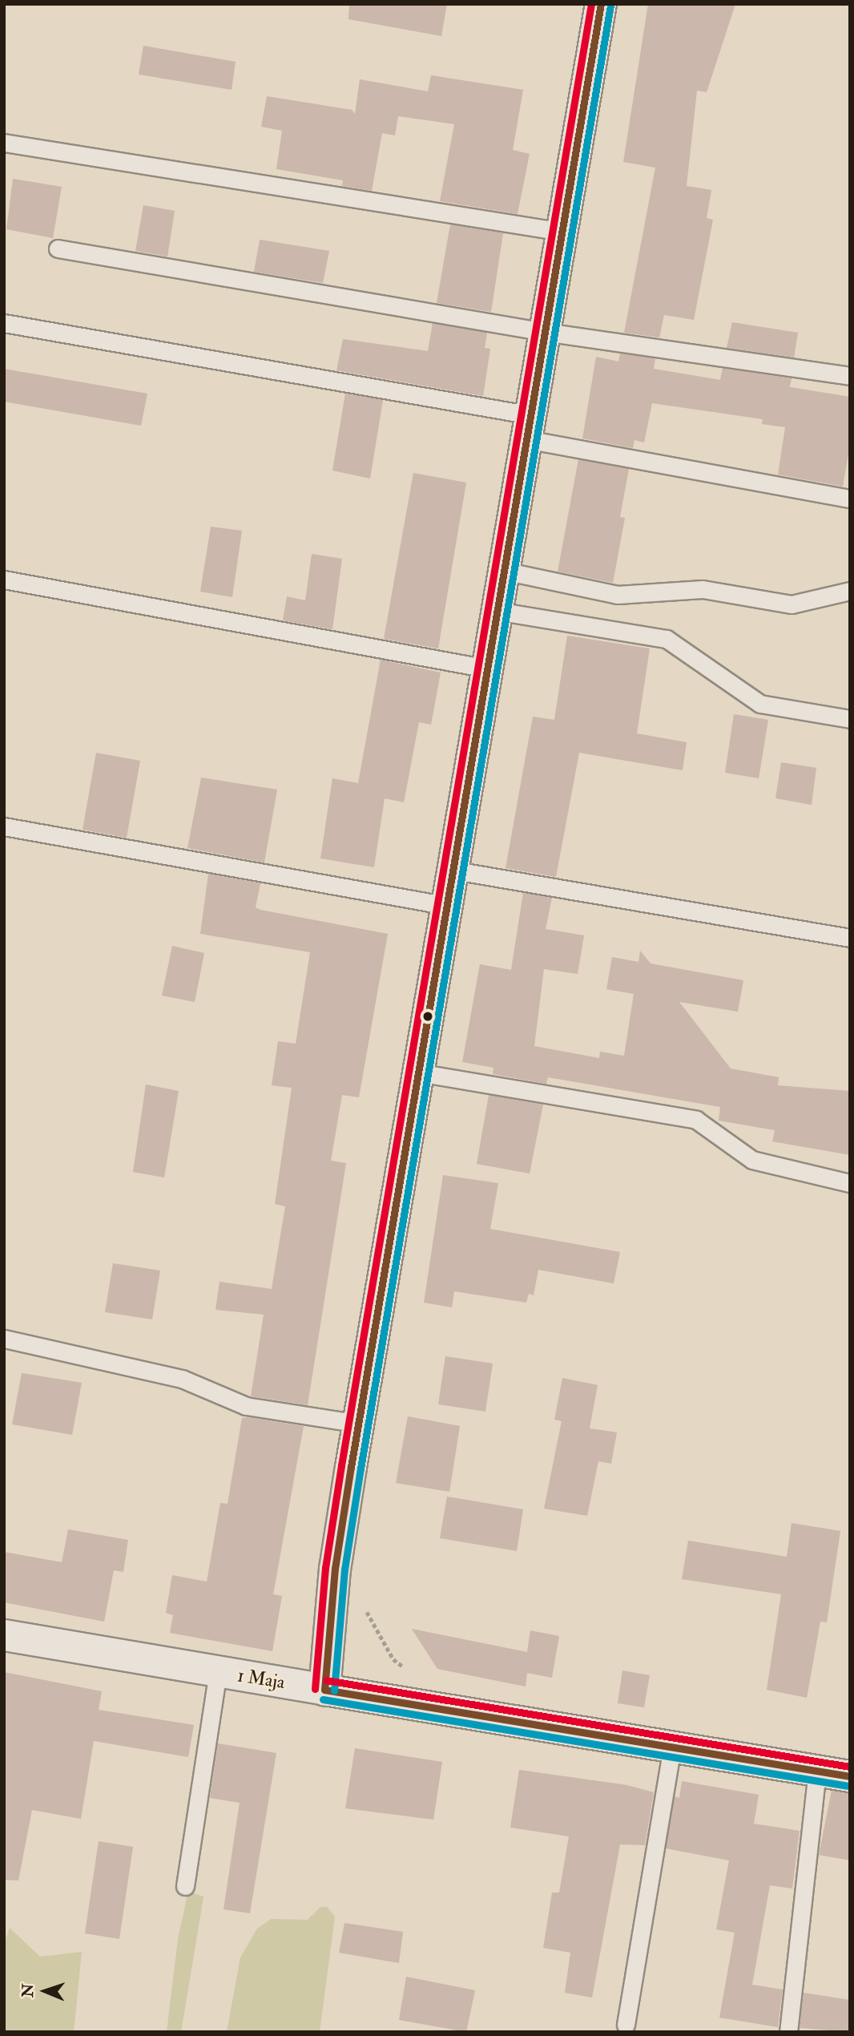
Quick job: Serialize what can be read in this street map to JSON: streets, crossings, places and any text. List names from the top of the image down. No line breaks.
{"streets":{"street":["1 Maja"]},"north":"left"}
